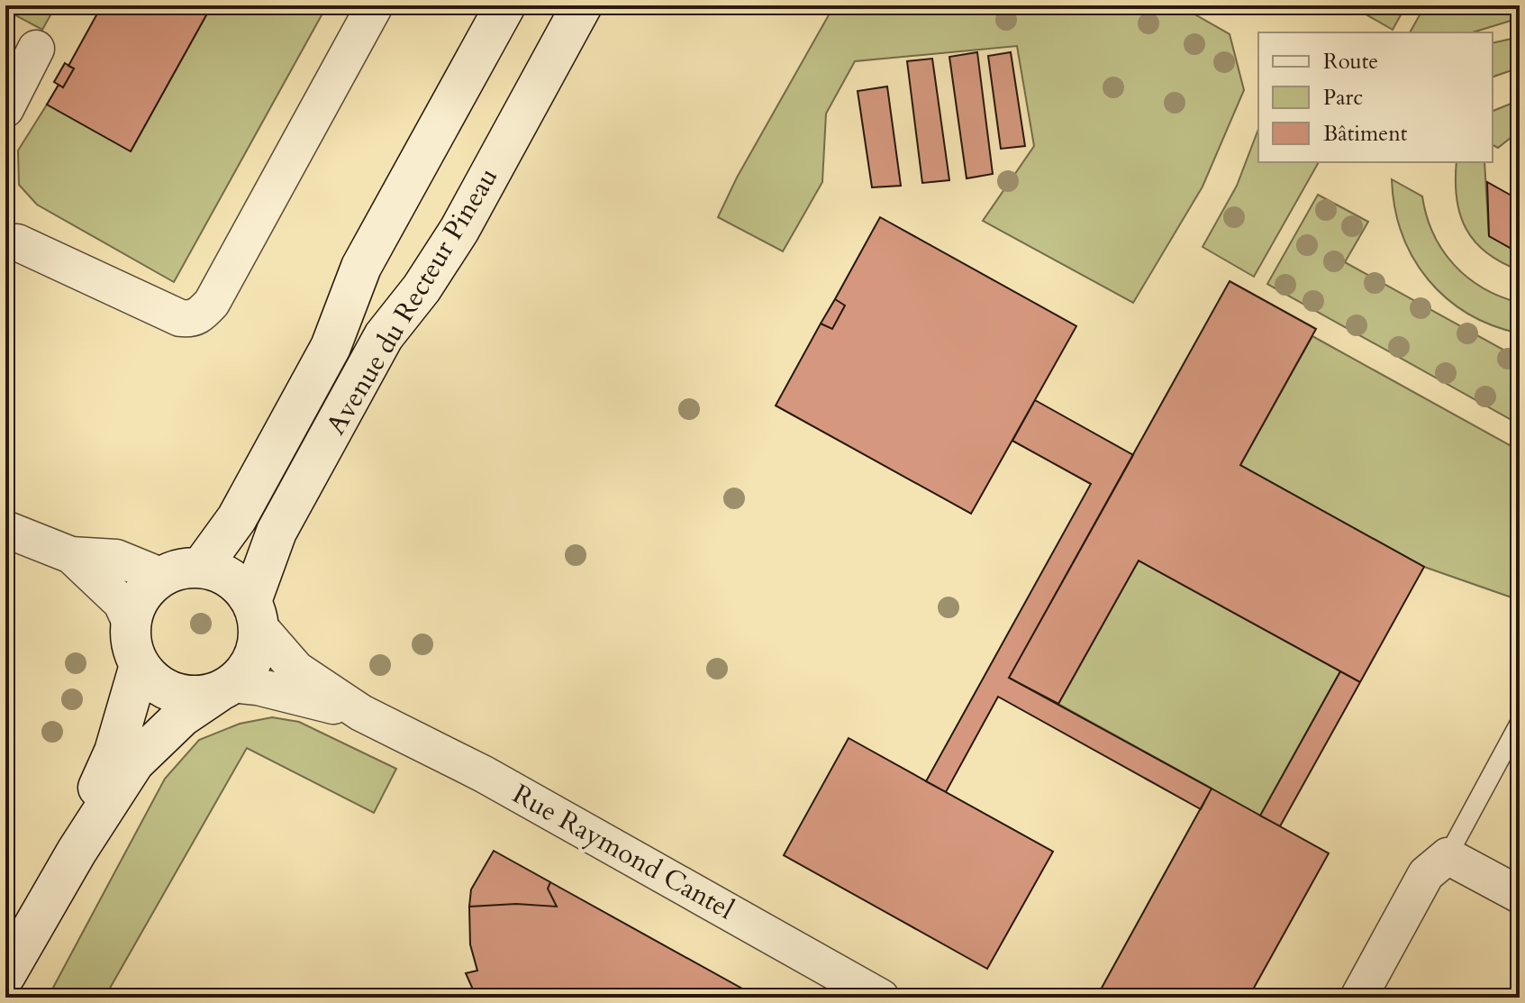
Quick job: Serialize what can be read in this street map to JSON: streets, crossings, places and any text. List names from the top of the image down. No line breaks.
{"streets":{"main road":["Avenue du Recteur Pineau"],"street":["Rue Raymond Cantel"]},"crossings":[["Avenue du Recteur Pineau","Rue Raymond Cantel"]],"legend":["Route","Parc","Bâtiment"]}
